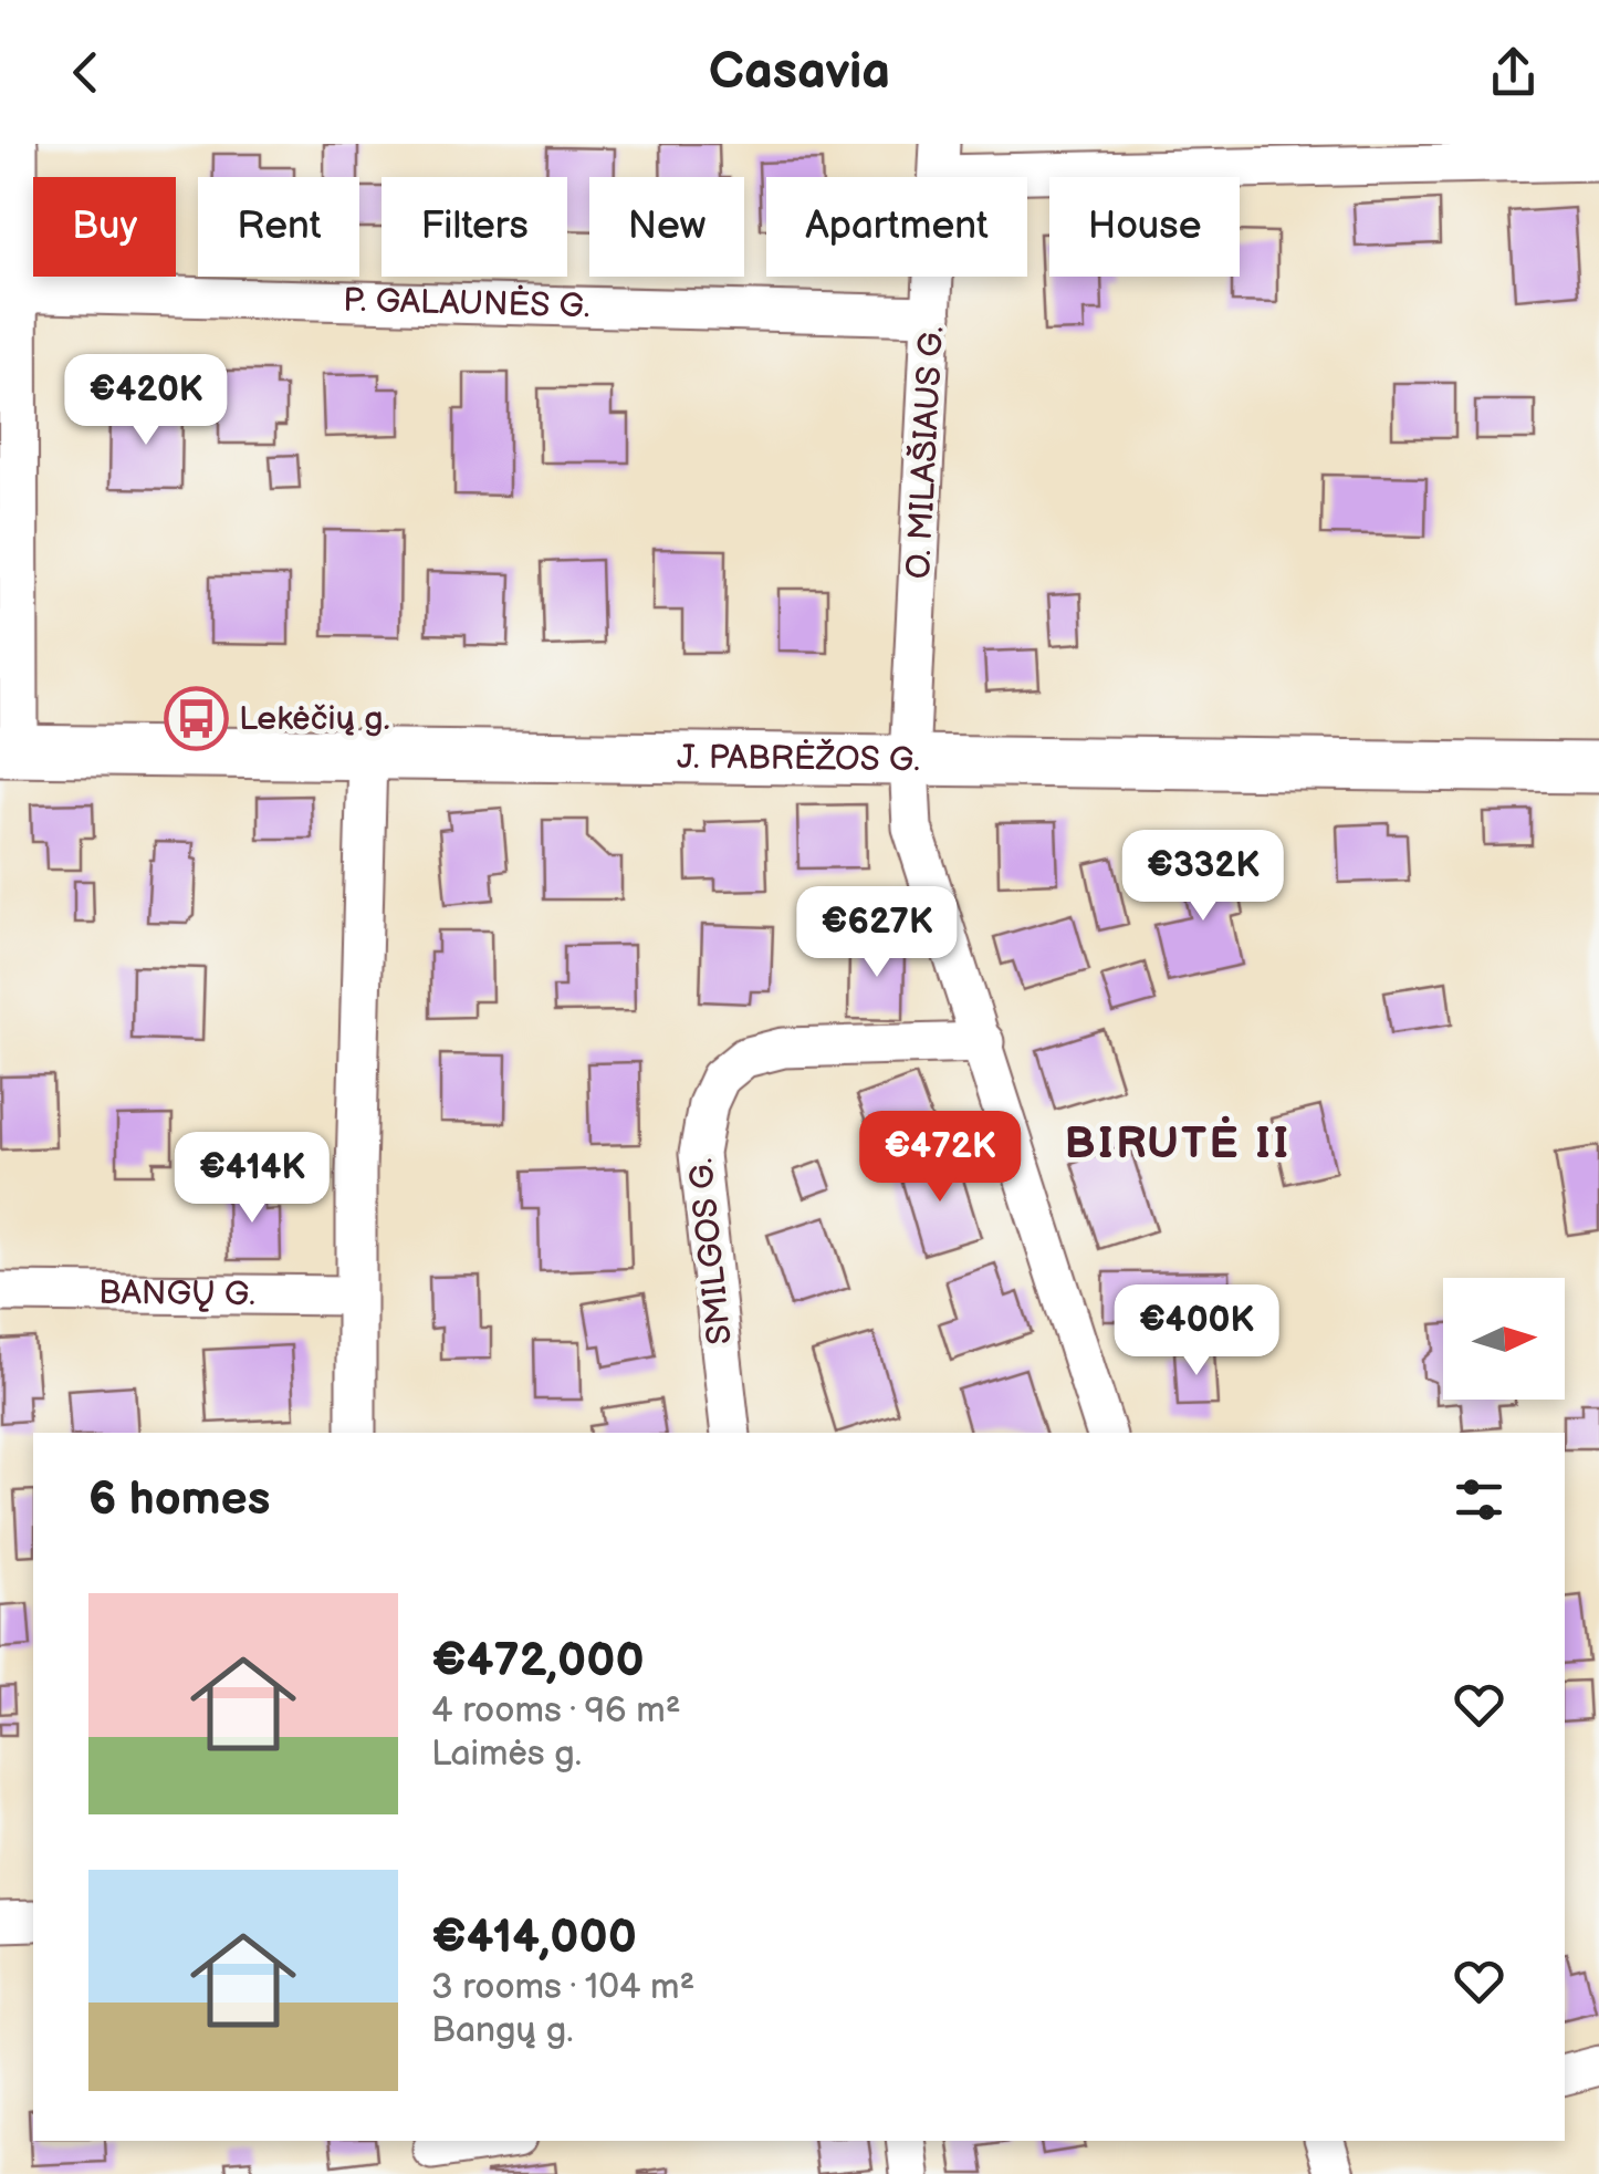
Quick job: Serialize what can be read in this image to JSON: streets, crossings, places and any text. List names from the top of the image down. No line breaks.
{"streets":{"street":["P. GALAUNĖS G.","O. MILAŠIAUS G.","J. PABRĖŽOS G.","SMILGOS G.","BANGŲ G."]},"crossings":[["P. GALAUNĖS G.","O. MILAŠIAUS G."],["O. MILAŠIAUS G.","J. PABRĖŽOS G."],["O. MILAŠIAUS G.","SMILGOS G."]],"districts":["BIRUTĖ II"],"places":{"bus stop":["Lekėčių g."]},"north":"right","page":{"header":"Casavia","chip":["Buy","Rent","Filters","New","Apartment","House"],"price":["€420K","€332K","€627K","€472K","€414K","€400K"],"heading":"6 homes","list":[{"name":"€472,000","note":"4 rooms · 96 m² · Laimės g."},{"name":"€414,000","note":"3 rooms · 104 m² · Bangų g."}]}}
